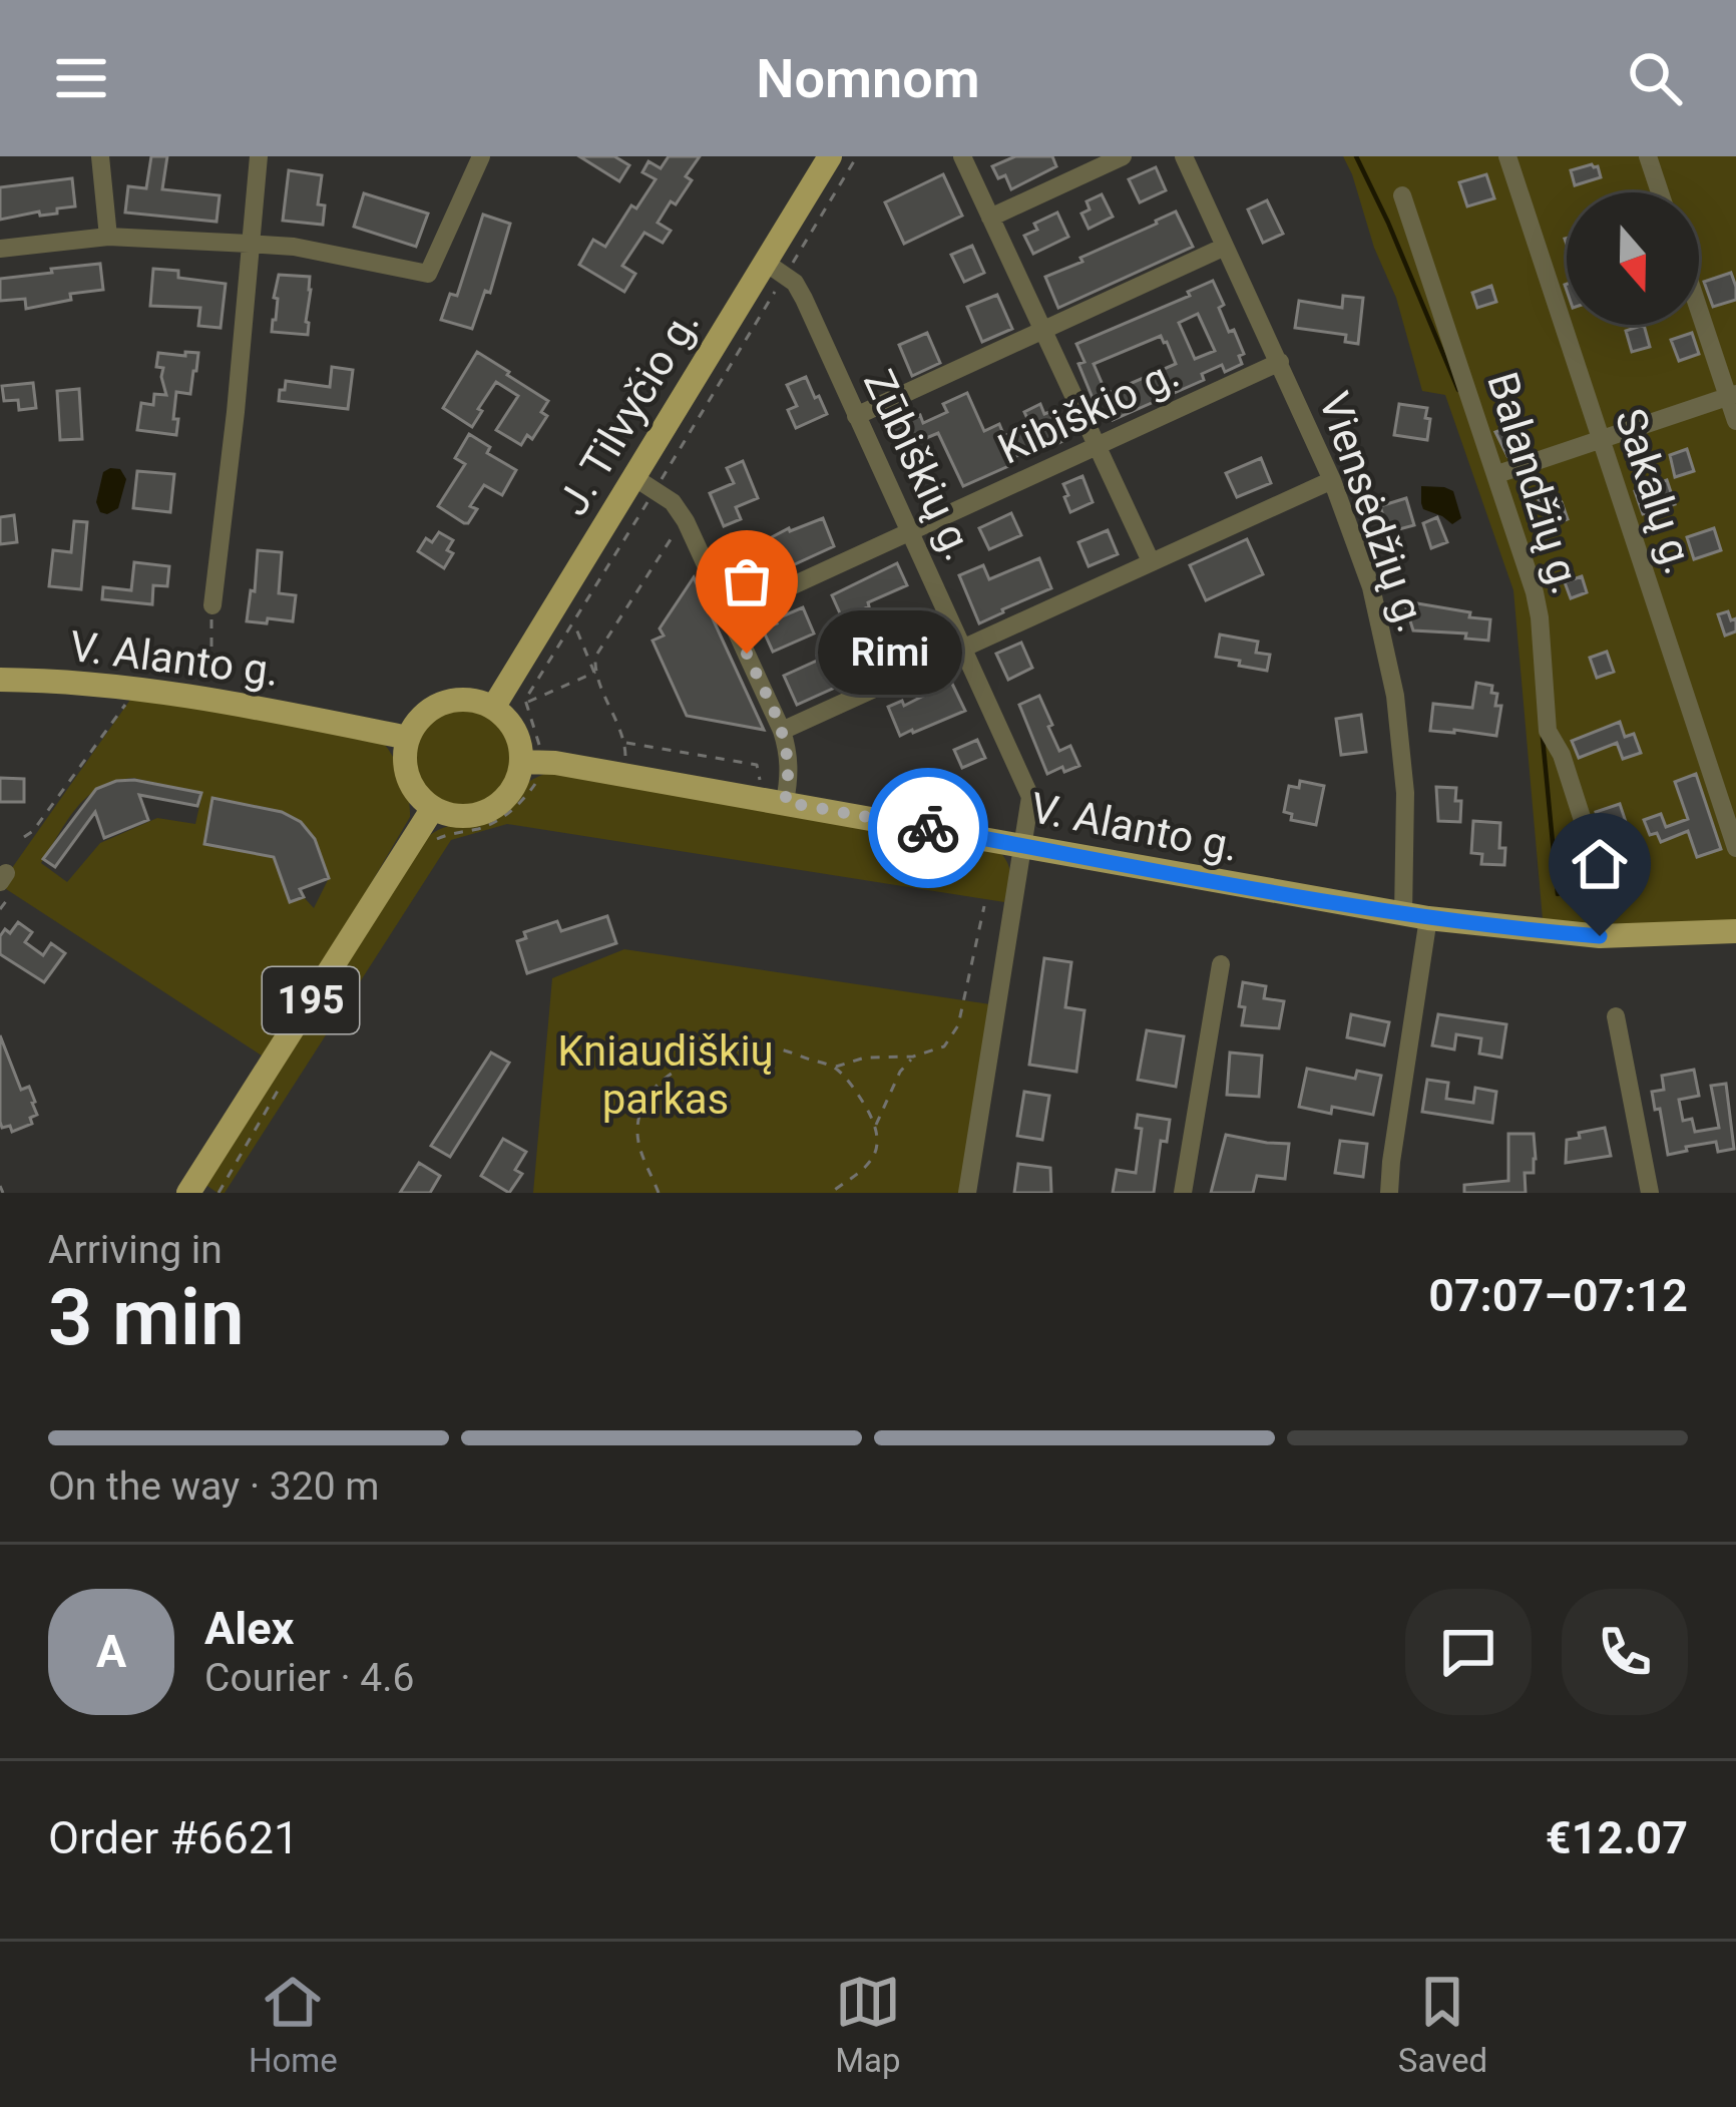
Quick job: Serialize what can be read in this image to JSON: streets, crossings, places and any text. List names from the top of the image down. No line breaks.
{"streets":{"main road":["J. Tilvyčio g.","V. Alanto g.","195"],"street":["Kibiškio g.","Zūbiškių g.","Balandžių g.","Sakalų g.","Viensėdžių g."]},"crossings":[["Kibiškio g.","Zūbiškių g."],["Kibiškio g.","Viensėdžių g."],["J. Tilvyčio g.","Zūbiškių g."],["J. Tilvyčio g.","V. Alanto g."],["J. Tilvyčio g.","195"],["Zūbiškių g.","V. Alanto g."],["Viensėdžių g.","V. Alanto g."],["V. Alanto g.","195"]],"parks":["Kniaudiškių parkas"],"places":["Rimi"],"north":"bottom","page":{"header":"Nomnom","bubble":"Rimi","heading":["3 min","Arriving in","07:07–07:12"],"panel":["Alex","Courier · 4.6","Order #6621","€12.07"],"bar":"On the way · 320 m","round":"A","tabs":["Home","Map","Saved"]}}
